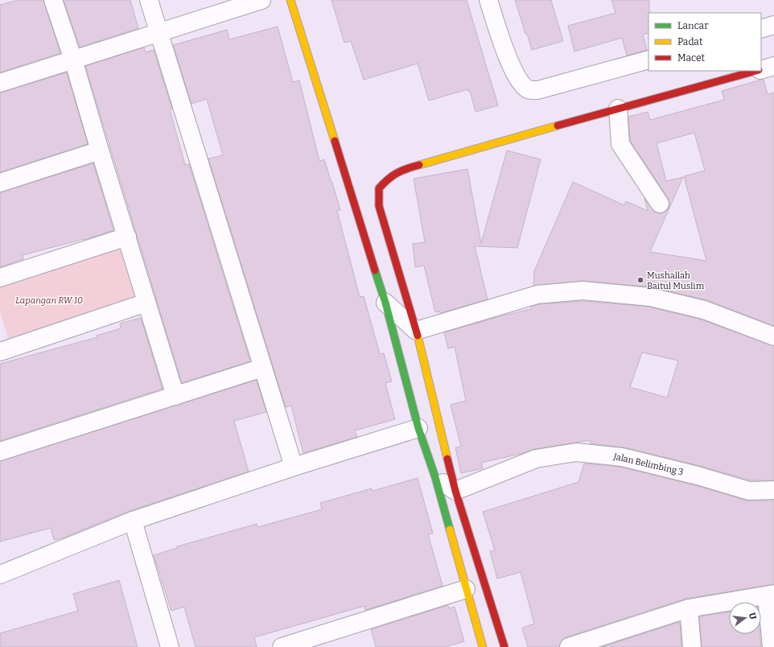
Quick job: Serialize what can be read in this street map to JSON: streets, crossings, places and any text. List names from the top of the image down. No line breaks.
{"streets":{"street":["Jalan Belimbing 3"]},"parks":["Lapangan RW 10"],"places":["Mushallah Baitul Muslim"],"legend":["Lancar","Padat","Macet"],"north":"right"}
